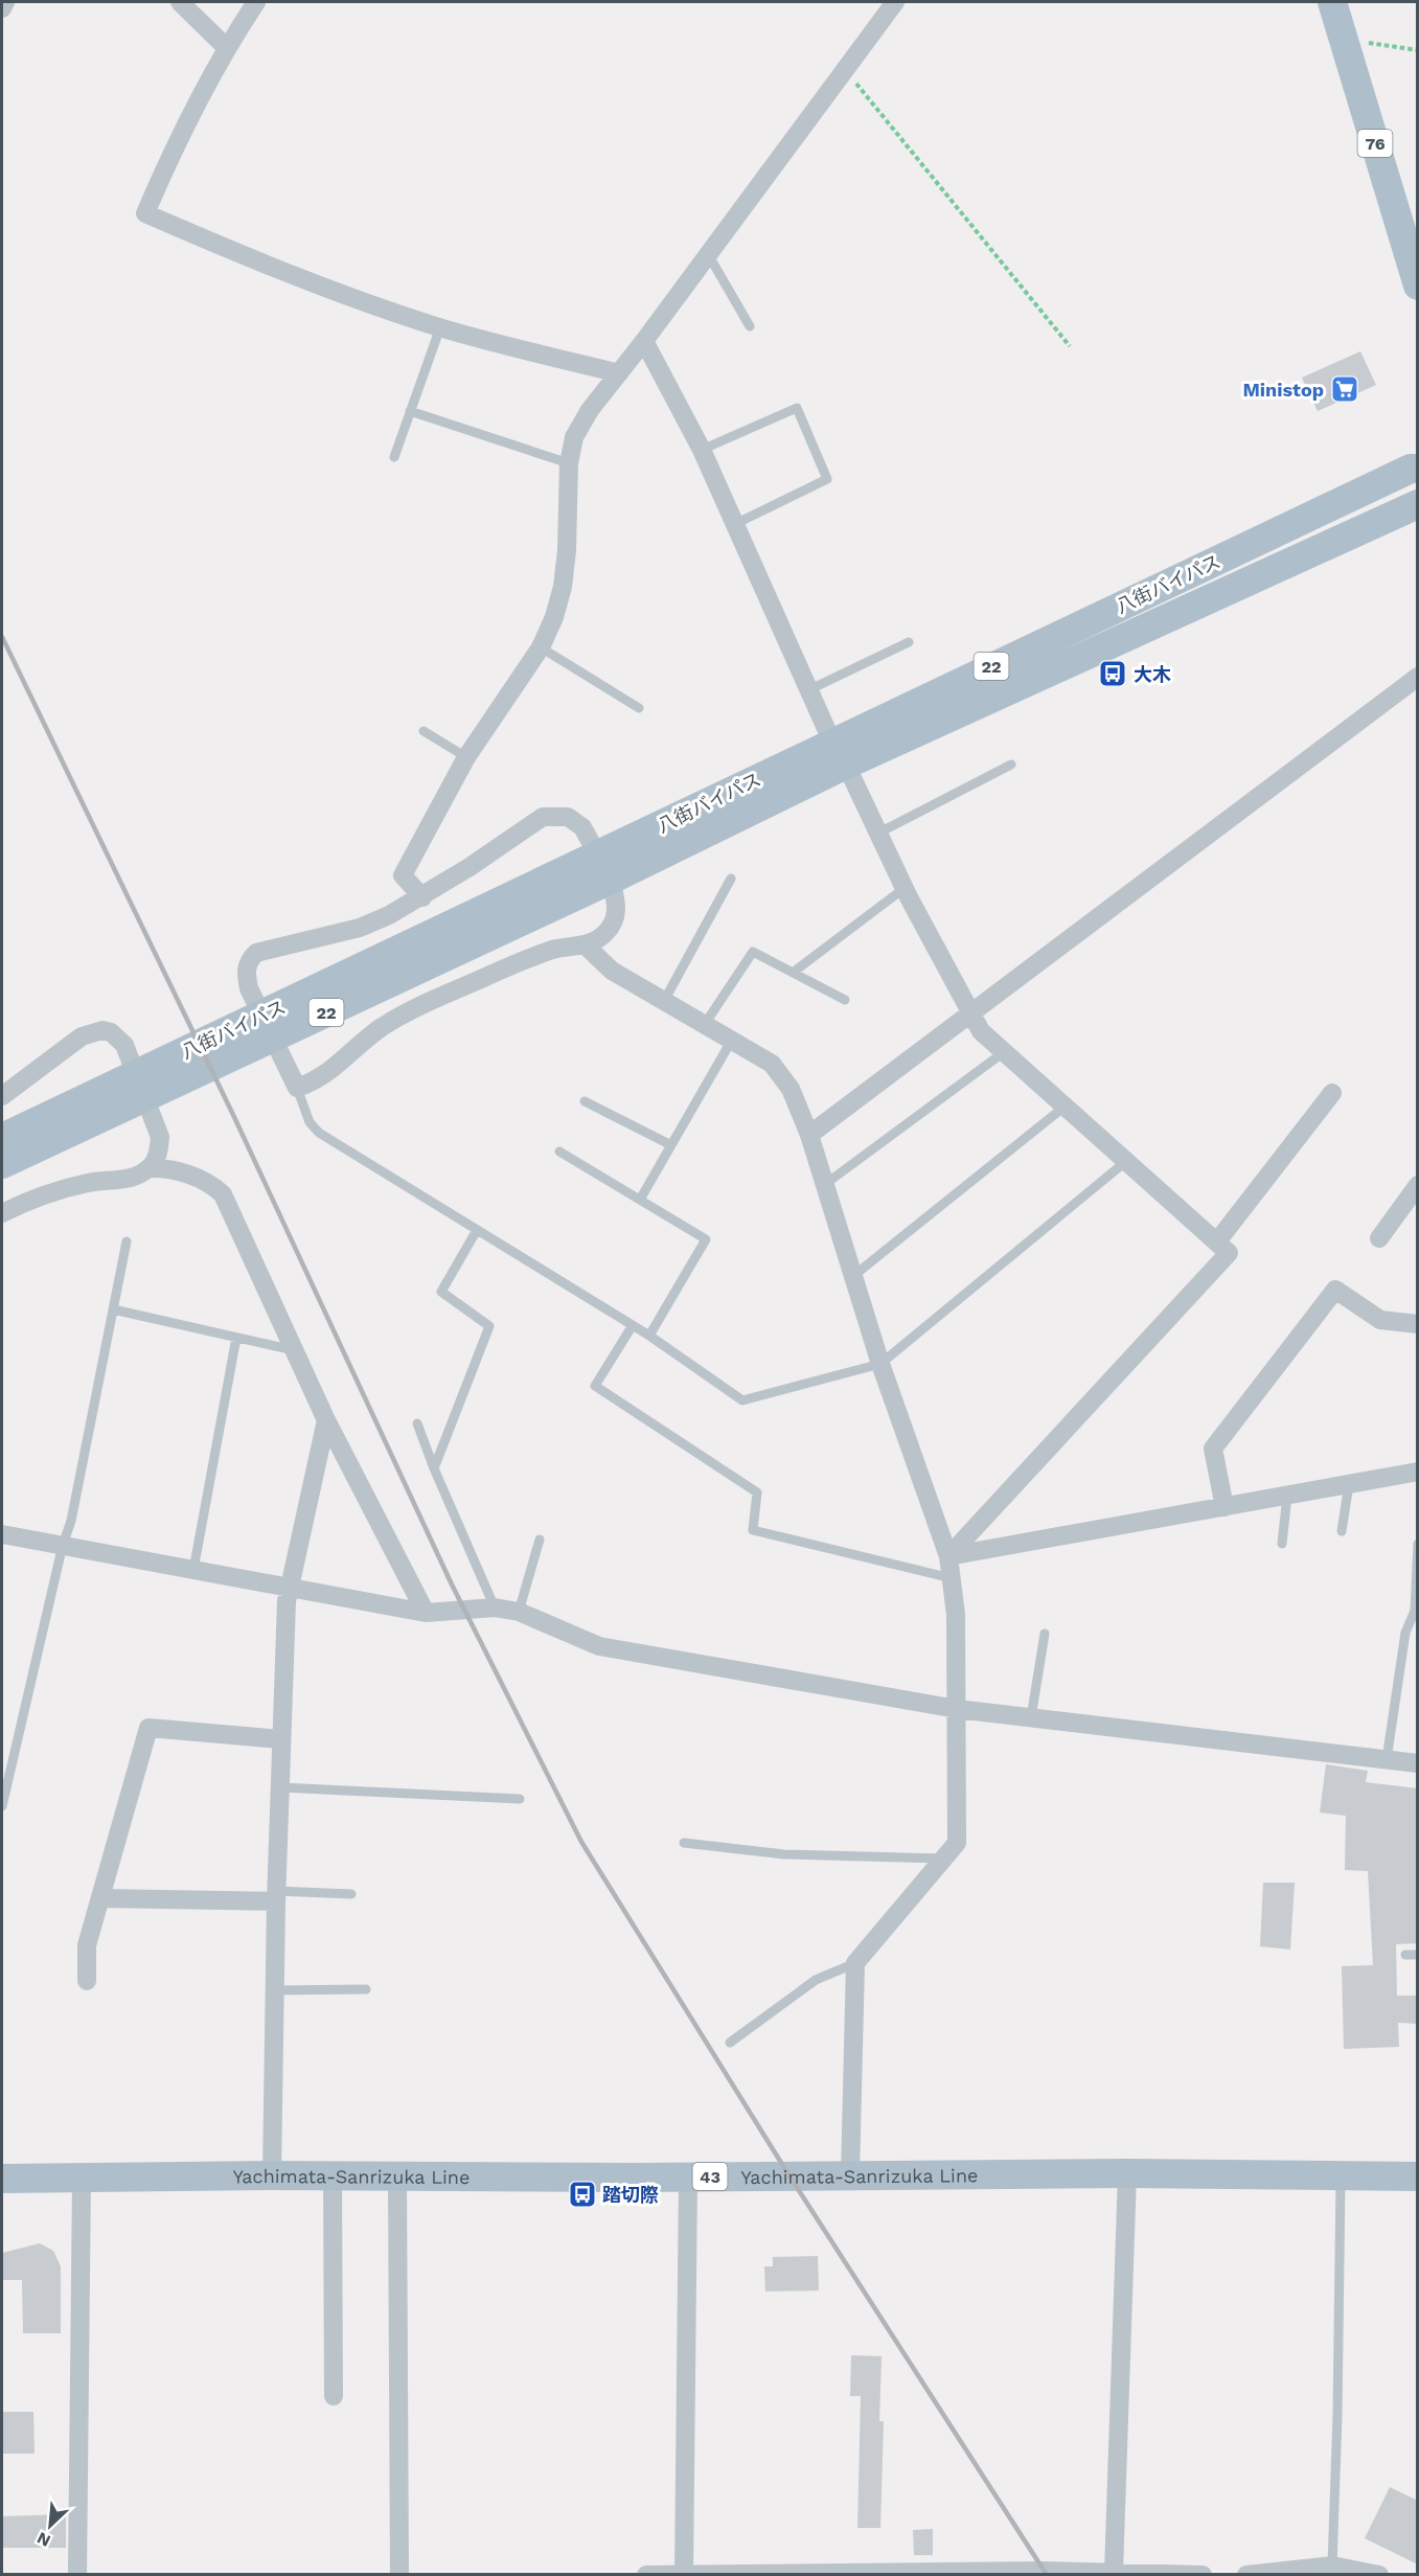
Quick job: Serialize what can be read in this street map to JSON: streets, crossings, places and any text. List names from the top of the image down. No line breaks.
{"streets":{"main road":["76","八街バイパス","22","Yachimata-Sanrizuka Line","43"]},"places":{"supermarket":["Ministop"],"bus stop":["大木","踏切際"]},"north":"bottom left"}
